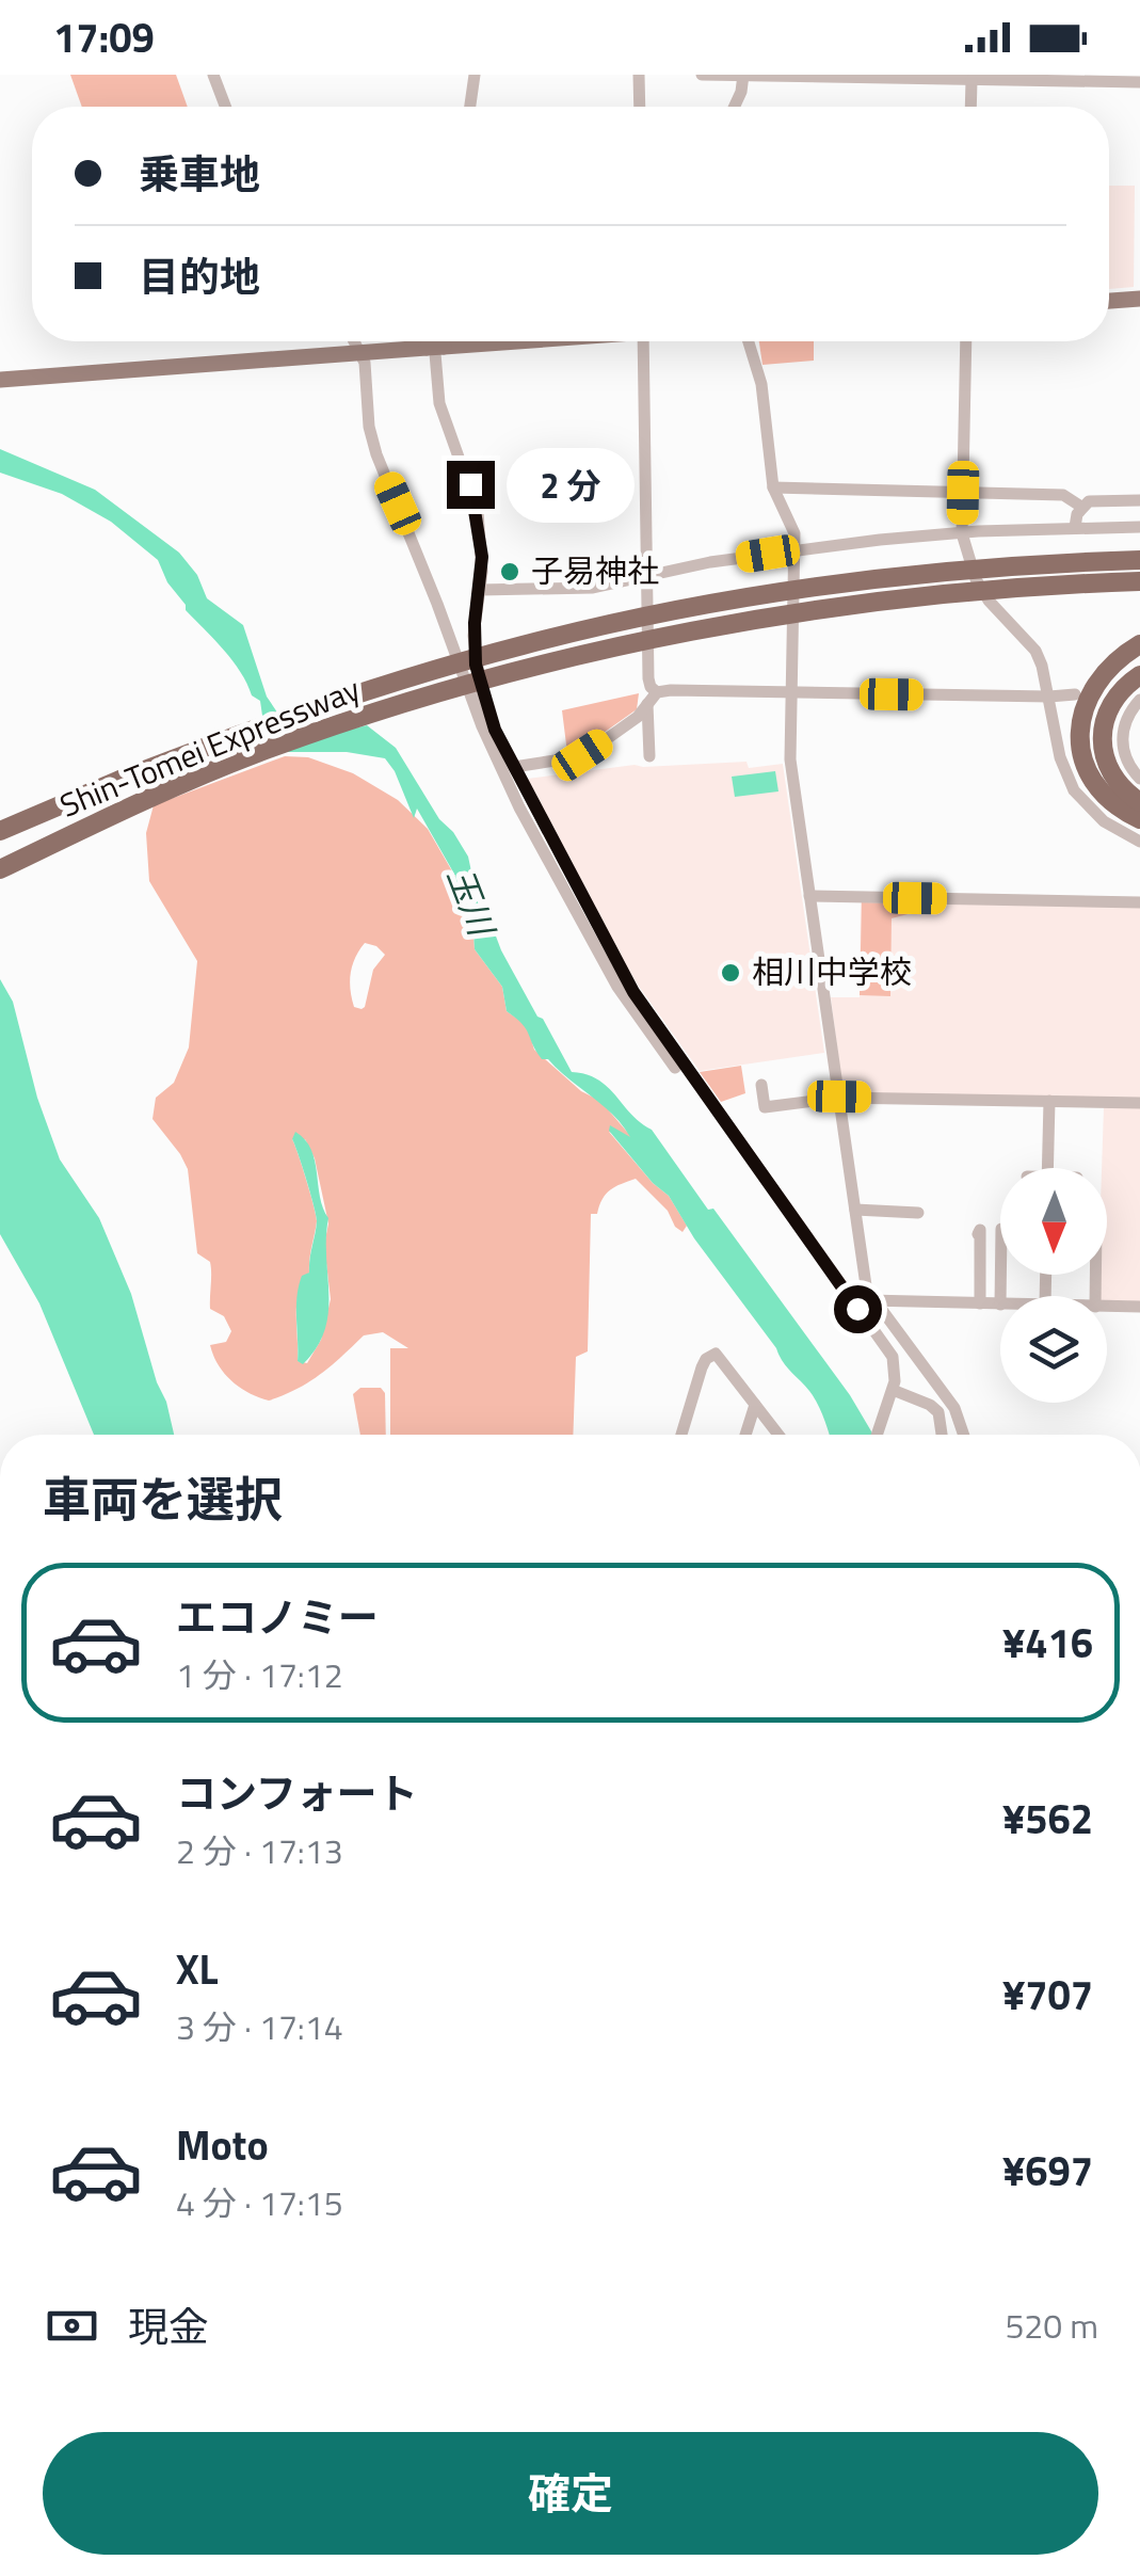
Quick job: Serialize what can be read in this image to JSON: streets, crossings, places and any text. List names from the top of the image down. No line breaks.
{"streets":{"highway":["Shin-Tomei Expressway"]},"water":["玉川"],"places":["子易神社","相川中学校"],"north":"bottom","page":{"status":"17:09","banner":["乗車地","目的地"],"bubble":"2 分","heading":"車両を選択","list":[{"name":"エコノミー","note":"1 分 · 17:12","value":"¥416"},{"name":"コンフォート","note":"2 分 · 17:13","value":"¥562"},{"name":"XL","note":"3 分 · 17:14","value":"¥707"},{"name":"Moto","note":"4 分 · 17:15","value":"¥697"}],"pay":["現金","520 m"],"buttons":"確定"}}
